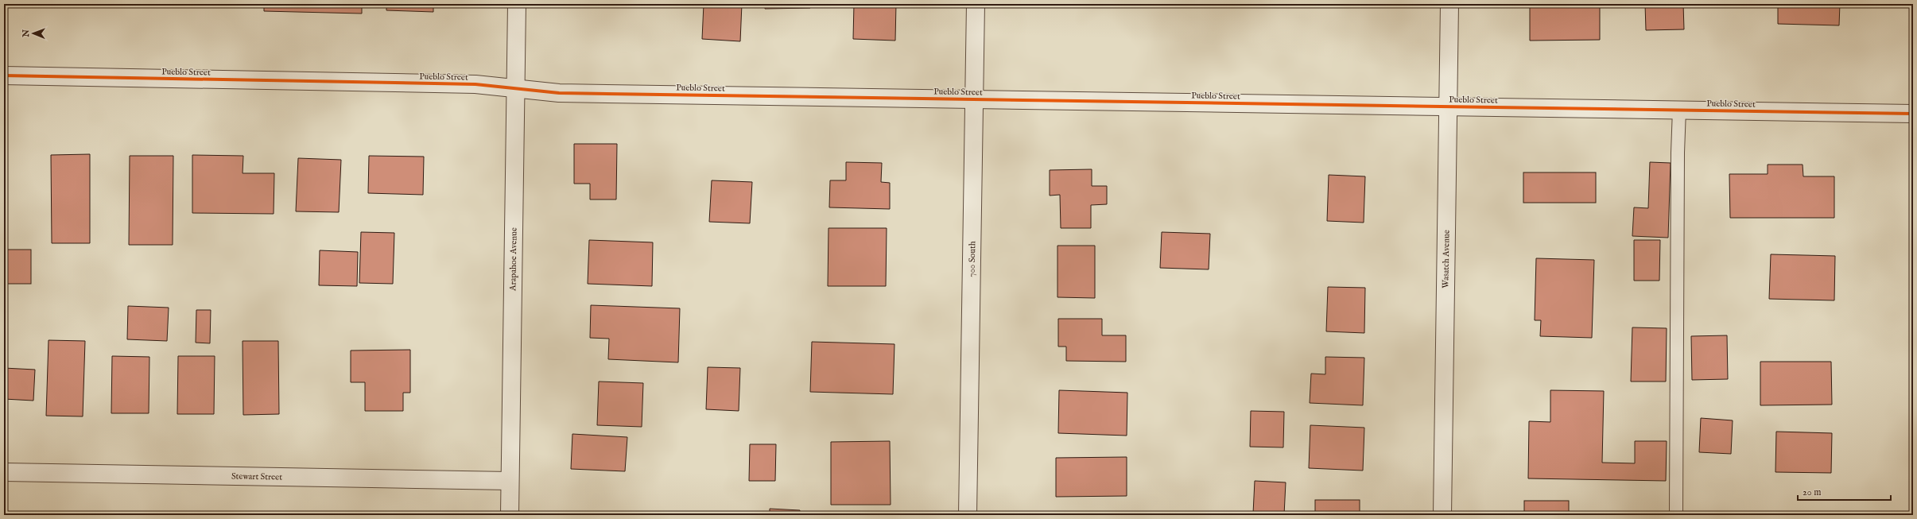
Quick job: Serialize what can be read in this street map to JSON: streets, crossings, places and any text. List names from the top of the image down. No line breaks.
{"streets":{"street":["Pueblo Street","Arapahoe Avenue","700 South","Wasatch Avenue","Stewart Street"]},"crossings":[["Pueblo Street","Arapahoe Avenue"],["Pueblo Street","700 South"],["Pueblo Street","Wasatch Avenue"],["Arapahoe Avenue","Stewart Street"]],"scale_bar":"20 m","north":"left"}
